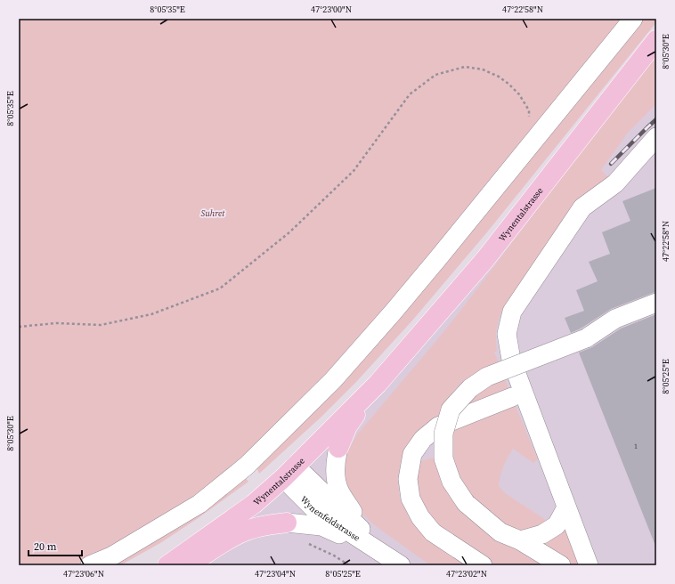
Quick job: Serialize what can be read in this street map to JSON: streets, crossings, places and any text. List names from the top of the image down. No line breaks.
{"streets":{"main road":["Wynentalstrasse"],"street":["Wynenfeldstrasse"]},"crossings":[["Wynentalstrasse","Wynenfeldstrasse"]],"parks":["Suhret"],"house_numbers":["1"],"scale_bar":"20 m","coordinates":["8°05'35\"E","47°23'00\"N","47°22'58\"N","8°05'30\"E","8°05'25\"E","47°23'06\"N","47°23'04\"N","47°23'02\"N"]}
